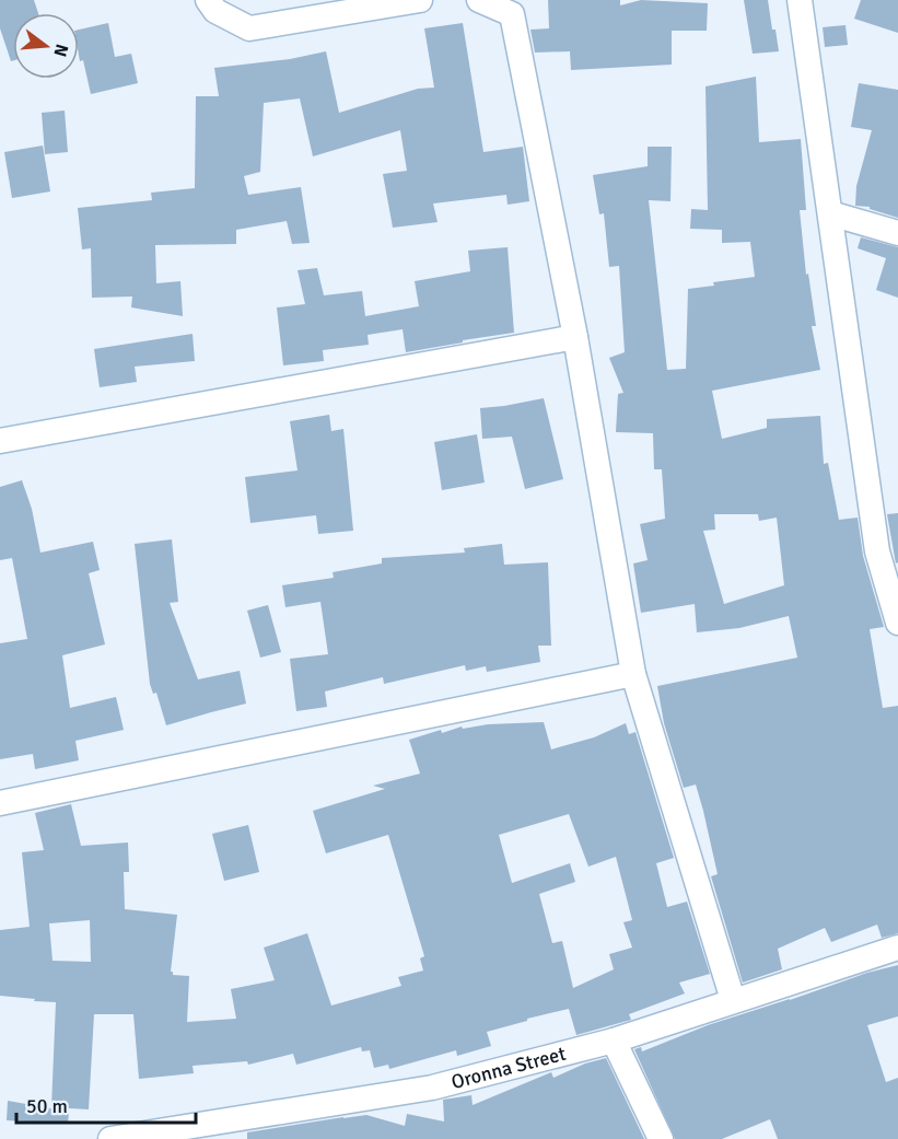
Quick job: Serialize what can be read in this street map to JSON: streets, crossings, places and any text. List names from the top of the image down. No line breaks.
{"streets":{"street":["Oronna Street"]},"scale_bar":"50 m","north":"right"}
